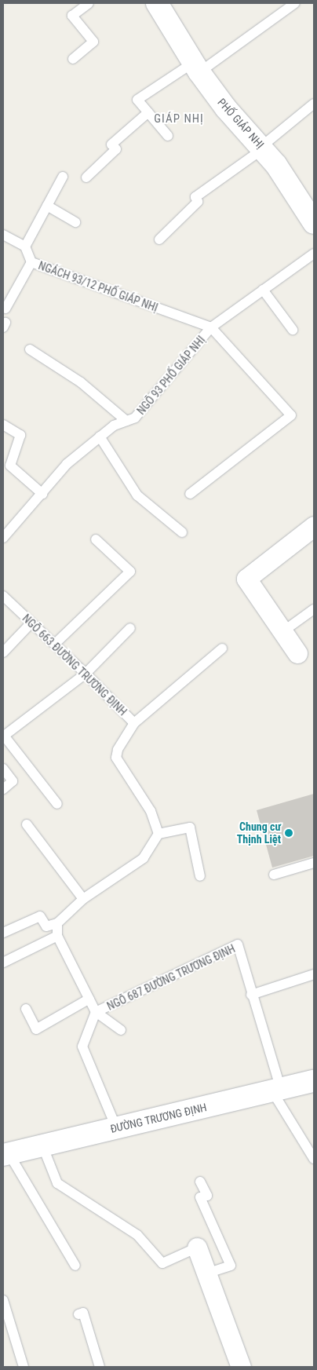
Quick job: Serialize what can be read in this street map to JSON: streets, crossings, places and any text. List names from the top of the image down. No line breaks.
{"streets":{"main road":["PHỐ GIÁP NHỊ","ĐƯỜNG TRƯƠNG ĐỊNH"],"lane":["NGÁCH 93/12 PHỐ GIÁP NHỊ","NGÕ 93 PHỐ GIÁP NHỊ","NGÕ 663 ĐƯỜNG TRƯƠNG ĐỊNH","NGÕ 687 ĐƯỜNG TRƯƠNG ĐỊNH"]},"crossings":[["NGÁCH 93/12 PHỐ GIÁP NHỊ","NGÕ 93 PHỐ GIÁP NHỊ"],["NGÕ 687 ĐƯỜNG TRƯƠNG ĐỊNH","ĐƯỜNG TRƯƠNG ĐỊNH"]],"districts":["GIÁP NHỊ"],"places":["Chung cư Thịnh Liệt"]}
